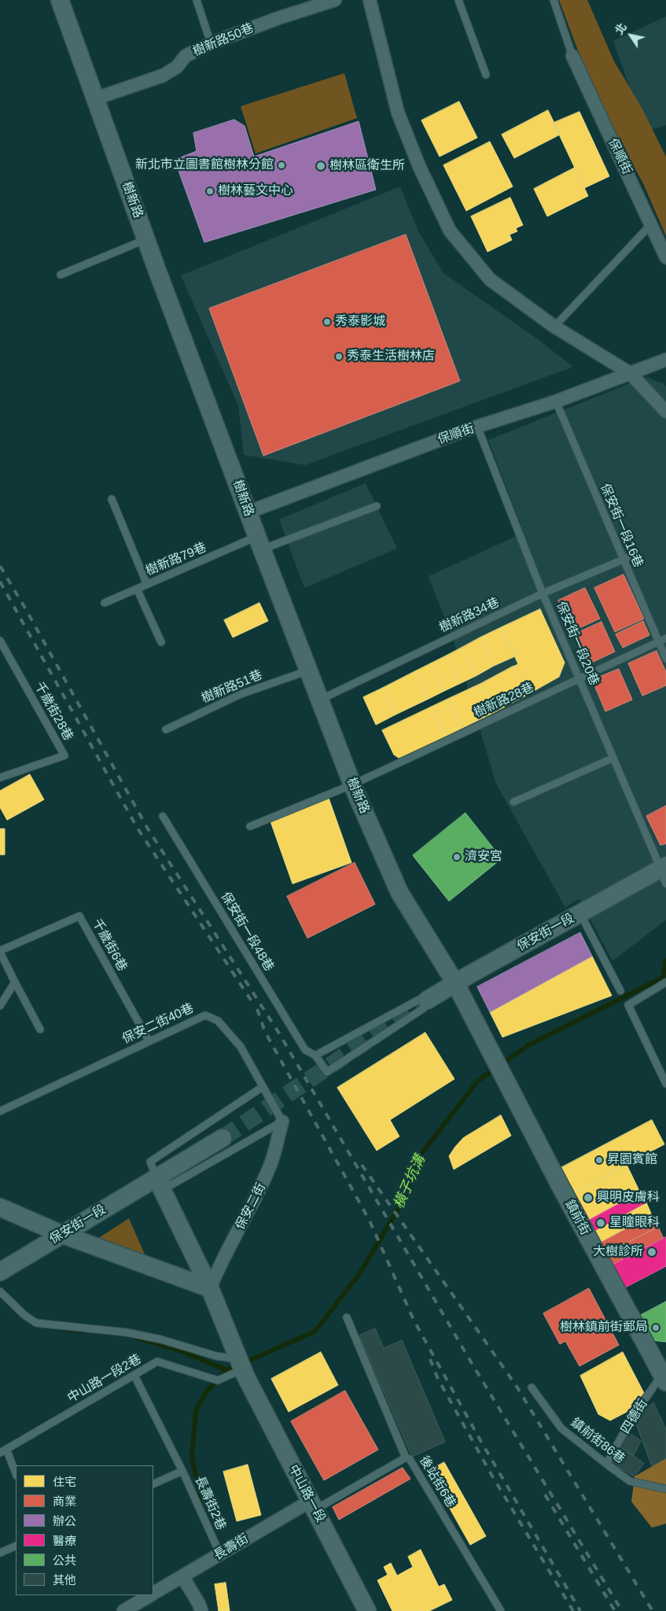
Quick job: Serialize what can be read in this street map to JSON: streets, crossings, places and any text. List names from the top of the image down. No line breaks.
{"streets":{"main road":["樹新路","保安街一段","鎮前街","中山路一段"],"street":["樹新路50巷","保順街","保安二街","長壽街"],"lane":["保安街一段16巷","樹新路79巷","樹新路34巷","保安街一段20巷","樹新路51巷","樹新路28巷","千歲街28巷","保安街一段48巷","千歲街6巷","保安二街40巷","中山路一段2巷","四德街","鎮前街86巷","後站街6巷","長壽街2巷"]},"crossings":[["樹新路50巷","樹新路"],["保順街","樹新路"],["保順街","保安街一段16巷"],["保順街","保安街一段20巷"],["樹新路","樹新路79巷"],["樹新路","樹新路34巷"],["樹新路","樹新路51巷"],["樹新路","樹新路28巷"],["樹新路","保安街一段"],["樹新路","鎮前街"],["保安街一段16巷","樹新路34巷"],["保安街一段16巷","樹新路28巷"],["樹新路34巷","保安街一段20巷"],["保安街一段20巷","樹新路28巷"],["保安街一段20巷","保安街一段"],["保安街一段48巷","保安街一段"],["保安街一段","鎮前街"],["保安街一段","中山路一段"],["千歲街6巷","保安二街40巷"],["保安二街40巷","保安二街"],["保安二街","中山路一段"],["鎮前街","四德街"],["中山路一段2巷","中山路一段"],["四德街","鎮前街86巷"],["後站街6巷","中山路一段"],["後站街6巷","長壽街"],["中山路一段","長壽街"],["長壽街2巷","長壽街"]],"water":["橫子坑溝"],"places":["新北市立圖書館樹林分館","樹林區衛生所","樹林藝文中心","秀泰影城","秀泰生活樹林店","濟安宮","昇園賓館","興明皮膚科","星瞳眼科","大樹診所","樹林鎮前街郵局"],"legend":["住宅","商業","辦公","醫療","公共","其他"],"north":"top left"}
